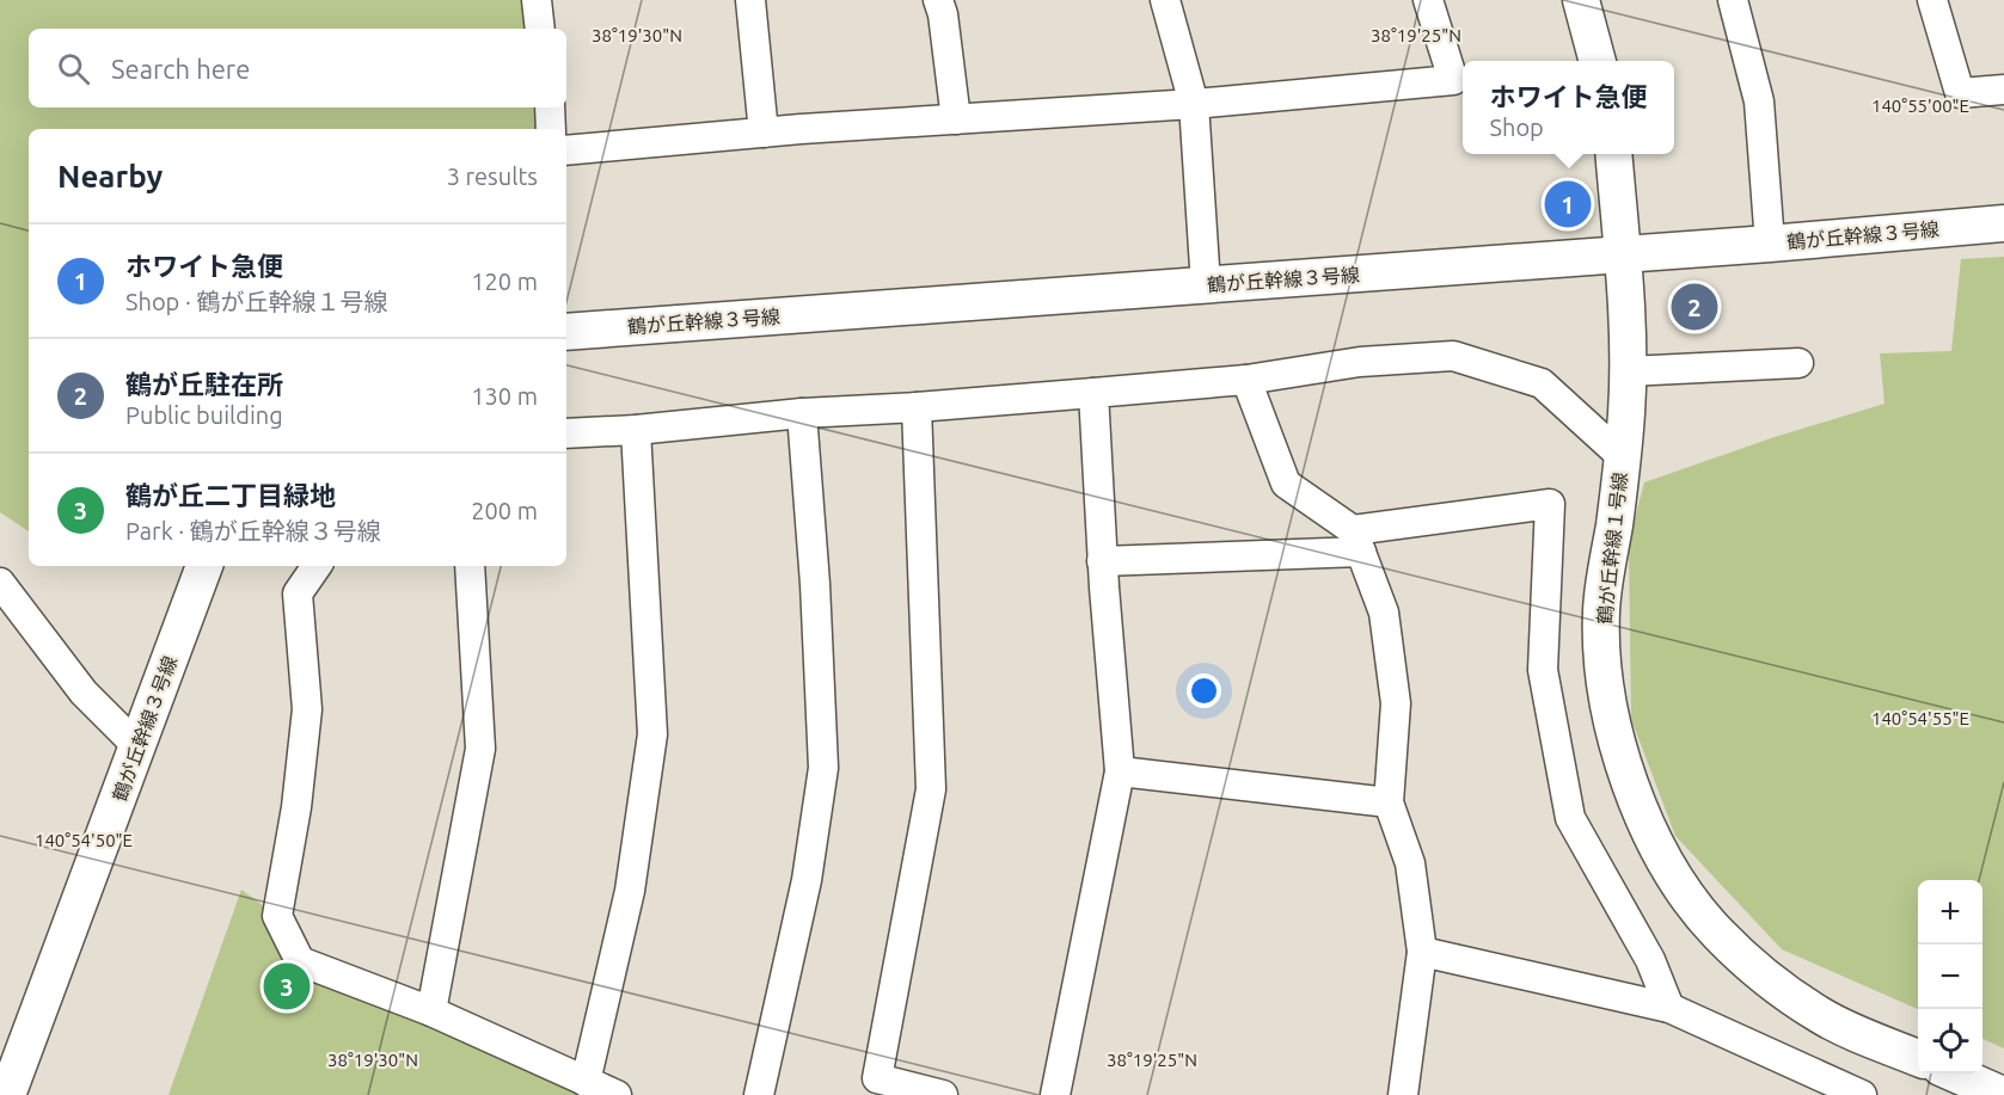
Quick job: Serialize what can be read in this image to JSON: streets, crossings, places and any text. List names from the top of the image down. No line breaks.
{"streets":{"street":["鶴が丘幹線３号線","鶴が丘幹線１号線"]},"crossings":[["鶴が丘幹線３号線","鶴が丘幹線１号線"]],"page":{"search":"Search here","popup":["ホワイト急便","Shop"],"heading":["Nearby","3 results"],"pins":["1","2","3"],"list":[{"mark":"1","name":"ホワイト急便","note":"Shop · 鶴が丘幹線１号線","value":"120 m"},{"mark":"2","name":"鶴が丘駐在所","note":"Public building","value":"130 m"},{"mark":"3","name":"鶴が丘二丁目緑地","note":"Park · 鶴が丘幹線３号線","value":"200 m"}],"map_buttons":["+","−"]},"coordinates":["38°19'30\"N","38°19'25\"N","140°55'00\"E","140°54'55\"E","140°54'50\"E"]}
